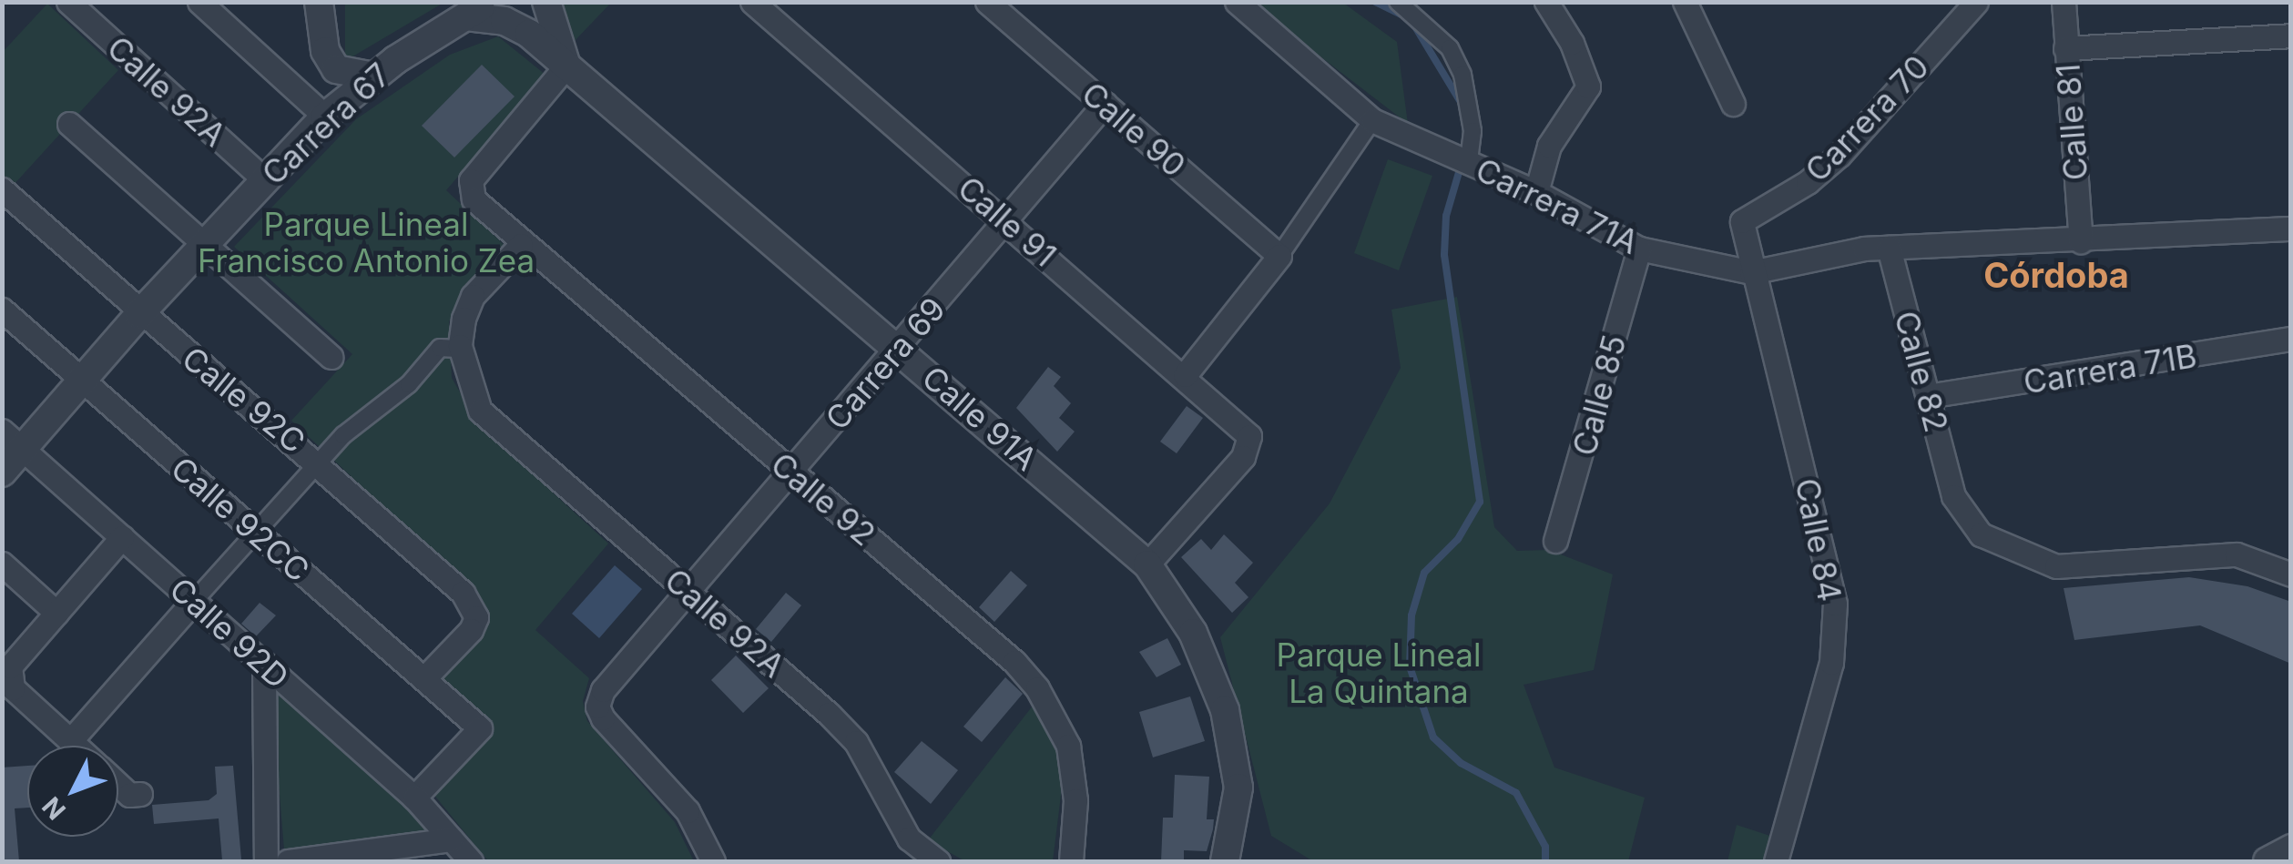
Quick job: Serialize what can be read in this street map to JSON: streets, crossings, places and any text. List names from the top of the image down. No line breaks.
{"streets":{"street":["Calle 92A","Carrera 70","Calle 81","Carrera 67","Calle 90","Carrera 71A","Calle 91","Carrera 69","Carrera 71B","Calle 82","Calle 85","Calle 92C","Calle 91A","Calle 92","Calle 92CC","Calle 84","Calle 92D"]},"crossings":[["Calle 92A","Carrera 67"],["Calle 92A","Carrera 69"],["Calle 92A","Calle 92"],["Carrera 70","Carrera 71A"],["Carrera 70","Calle 84"],["Calle 81","Carrera 71A"],["Carrera 67","Calle 92C"],["Carrera 67","Calle 91A"],["Carrera 67","Calle 92CC"],["Carrera 67","Calle 92D"],["Calle 90","Carrera 69"],["Carrera 71A","Calle 82"],["Carrera 71A","Calle 85"],["Carrera 71A","Calle 84"],["Calle 91","Carrera 69"],["Calle 91","Calle 91A"],["Carrera 69","Calle 91A"],["Carrera 69","Calle 92"],["Carrera 71B","Calle 82"],["Calle 92C","Calle 92CC"],["Calle 91A","Calle 92"],["Calle 92CC","Calle 92D"]],"districts":["Córdoba"],"parks":["Parque Lineal Francisco Antonio Zea","Parque Lineal La Quintana"],"north":"bottom left"}
